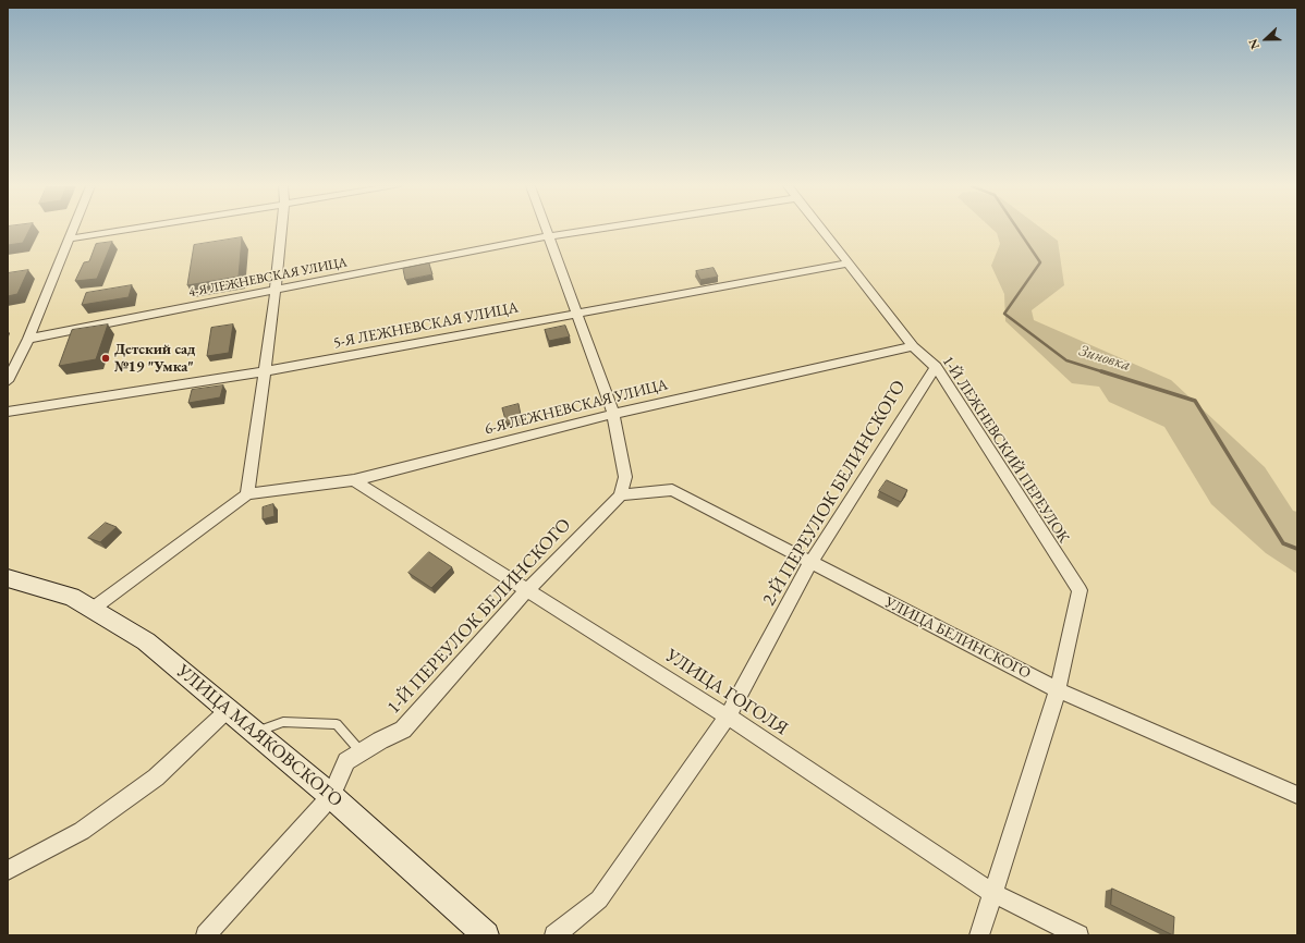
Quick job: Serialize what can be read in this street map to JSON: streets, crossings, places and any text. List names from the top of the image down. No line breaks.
{"streets":{"main road":["УЛИЦА МАЯКОВСКОГО"],"street":["4-Я ЛЕЖНЕВСКАЯ УЛИЦА","5-Я ЛЕЖНЕВСКАЯ УЛИЦА","6-Я ЛЕЖНЕВСКАЯ УЛИЦА","1-Й ЛЕЖНЕВСКИЙ ПЕРЕУЛОК","2-Й ПЕРЕУЛОК БЕЛИНСКОГО","1-Й ПЕРЕУЛОК БЕЛИНСКОГО","УЛИЦА БЕЛИНСКОГО","УЛИЦА ГОГОЛЯ"]},"crossings":[["5-Я ЛЕЖНЕВСКАЯ УЛИЦА","1-Й ЛЕЖНЕВСКИЙ ПЕРЕУЛОК"],["6-Я ЛЕЖНЕВСКАЯ УЛИЦА","1-Й ЛЕЖНЕВСКИЙ ПЕРЕУЛОК"],["6-Я ЛЕЖНЕВСКАЯ УЛИЦА","УЛИЦА ГОГОЛЯ"],["1-Й ЛЕЖНЕВСКИЙ ПЕРЕУЛОК","2-Й ПЕРЕУЛОК БЕЛИНСКОГО"],["1-Й ЛЕЖНЕВСКИЙ ПЕРЕУЛОК","УЛИЦА БЕЛИНСКОГО"],["2-Й ПЕРЕУЛОК БЕЛИНСКОГО","УЛИЦА БЕЛИНСКОГО"],["2-Й ПЕРЕУЛОК БЕЛИНСКОГО","УЛИЦА ГОГОЛЯ"],["1-Й ПЕРЕУЛОК БЕЛИНСКОГО","УЛИЦА БЕЛИНСКОГО"],["1-Й ПЕРЕУЛОК БЕЛИНСКОГО","УЛИЦА ГОГОЛЯ"],["1-Й ПЕРЕУЛОК БЕЛИНСКОГО","УЛИЦА МАЯКОВСКОГО"]],"water":["Зиновка"],"places":["Детский сад №19 \"Умка\""],"north":"left"}
